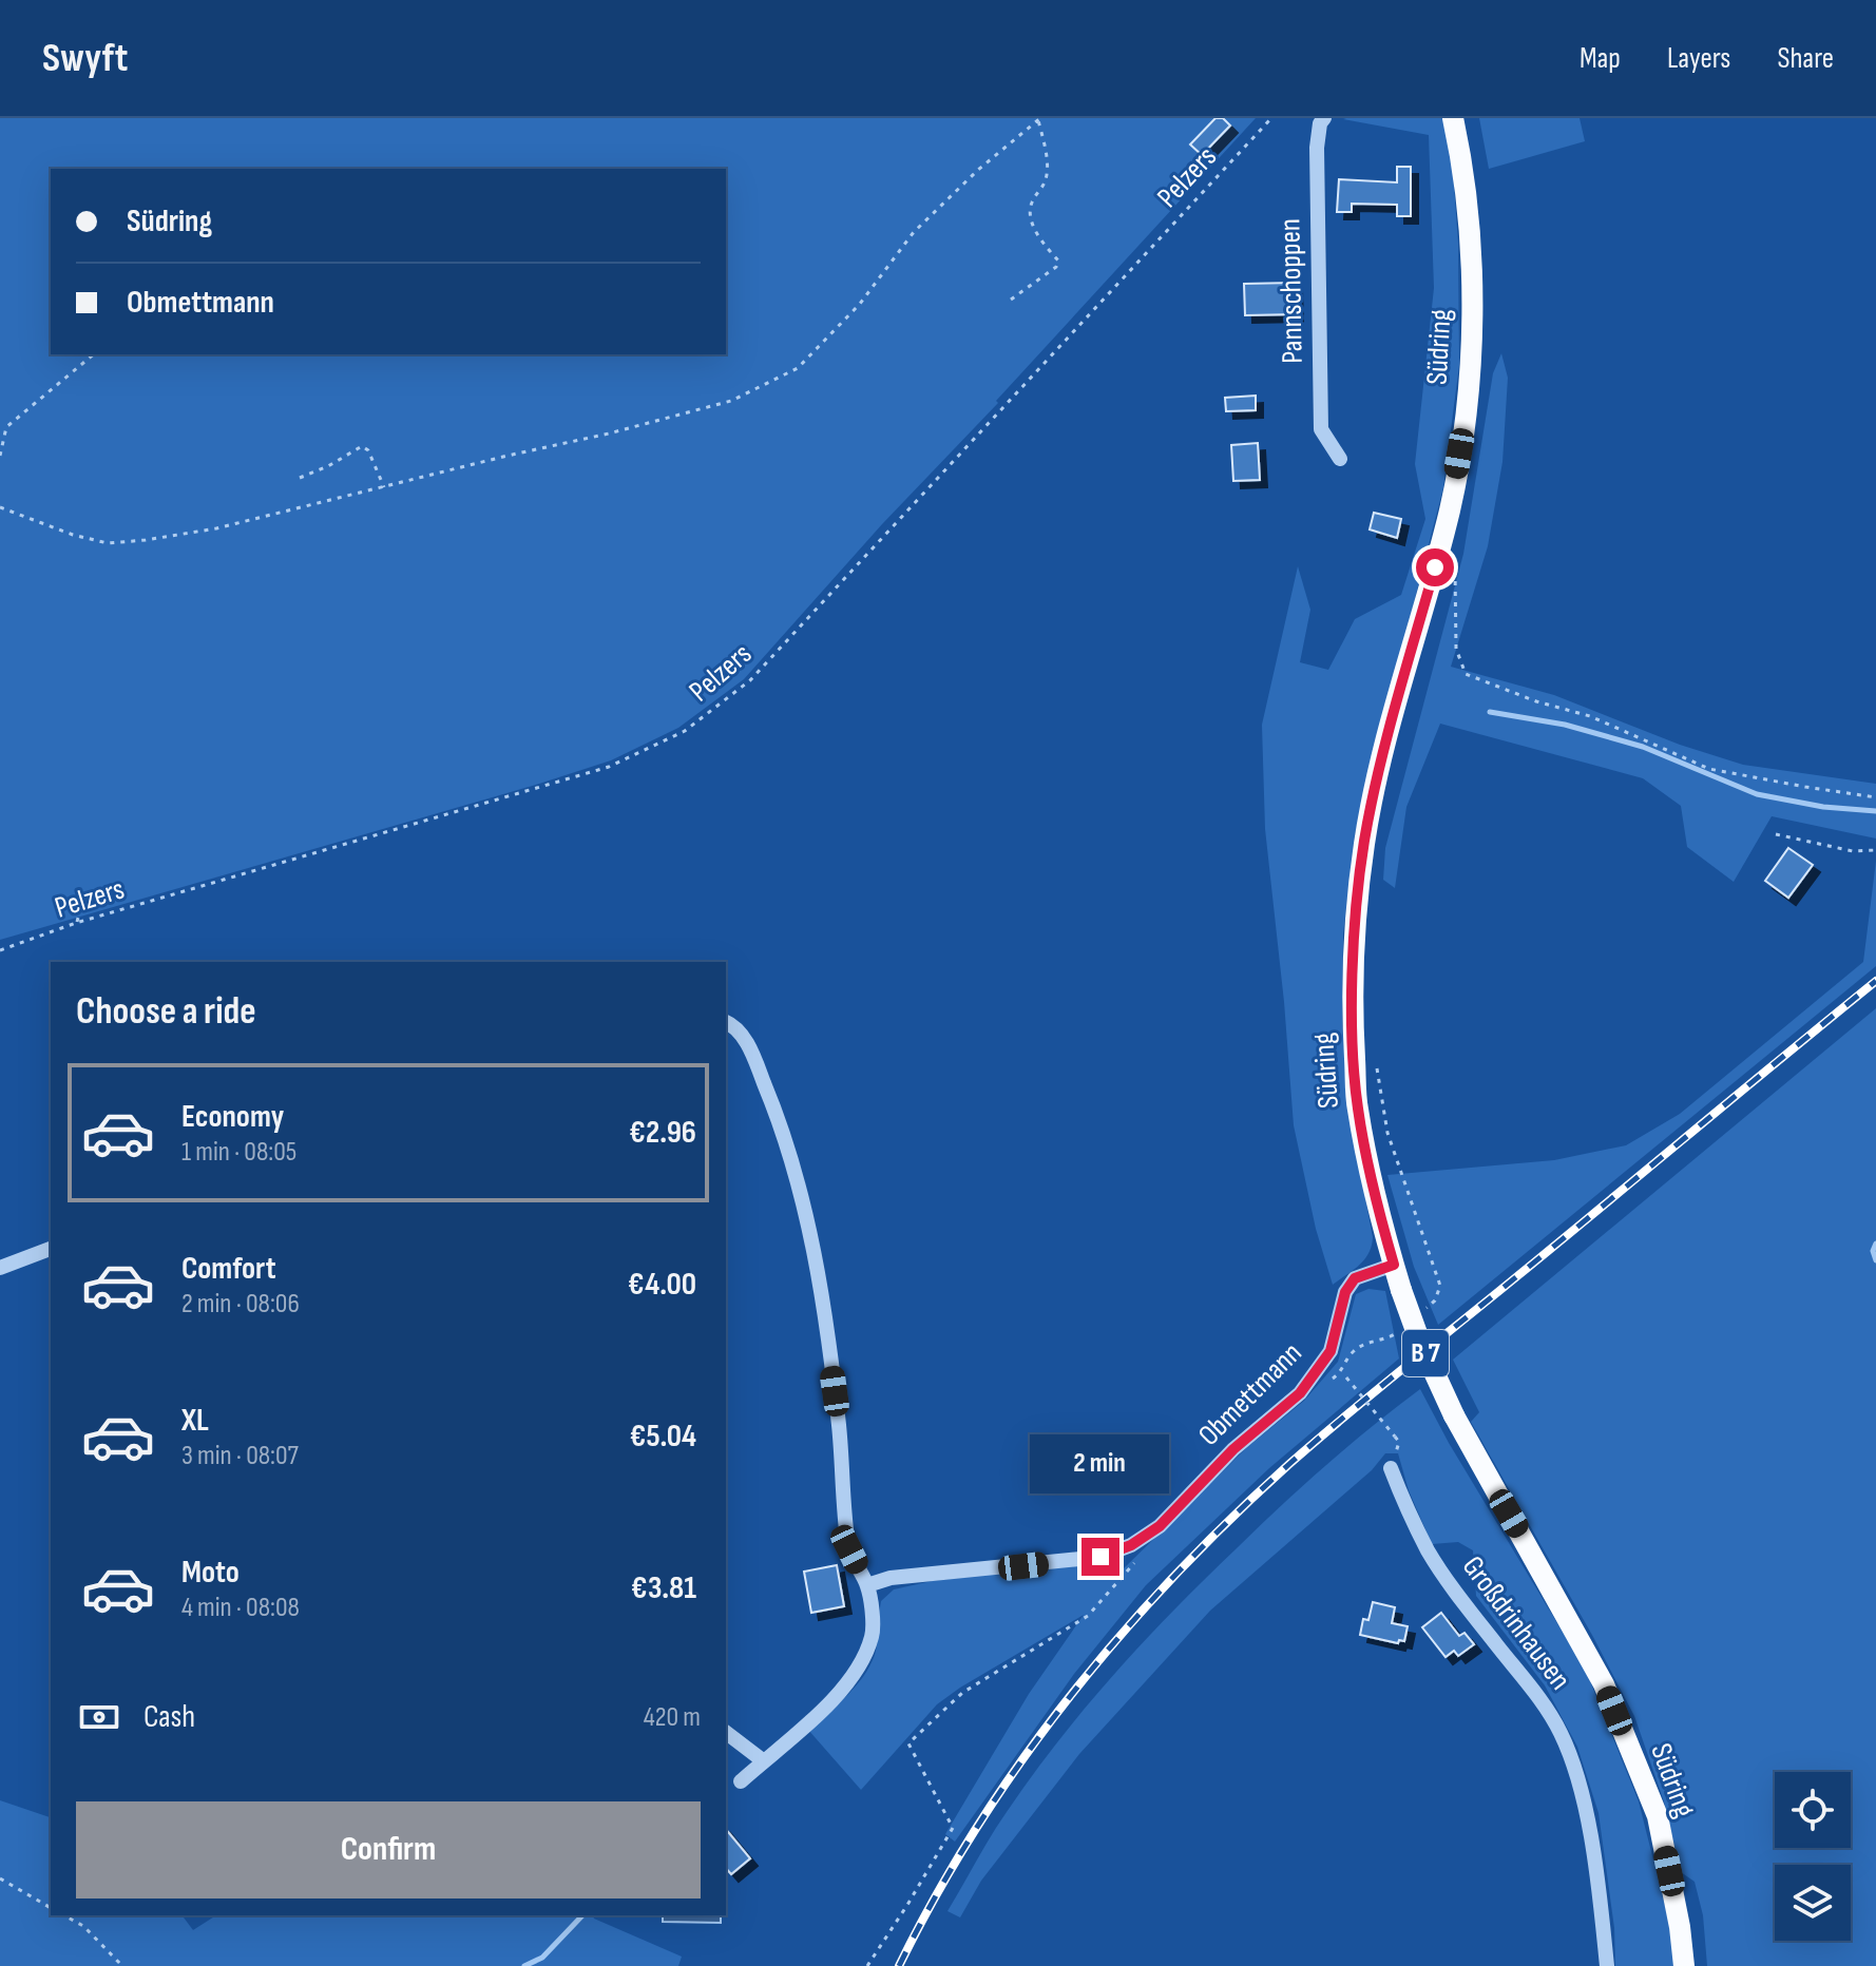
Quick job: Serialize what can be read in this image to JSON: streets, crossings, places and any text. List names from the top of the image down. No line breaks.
{"streets":{"main road":["Südring","B 7"],"street":["Pannschoppen","Obmettmann","Großdrinhausen"],"path":["Pelzers"]},"crossings":[["Südring","Obmettmann"]],"page":{"header":"Swyft","nav":["Map","Layers","Share"],"banner":["Südring","Obmettmann"],"heading":"Choose a ride","list":[{"name":"Economy","note":"1 min · 08:05","value":"€2.96"},{"name":"Comfort","note":"2 min · 08:06","value":"€4.00"},{"name":"XL","note":"3 min · 08:07","value":"€5.04"},{"name":"Moto","note":"4 min · 08:08","value":"€3.81"}],"bubble":"2 min","pay":["Cash","420 m"],"buttons":"Confirm"}}
